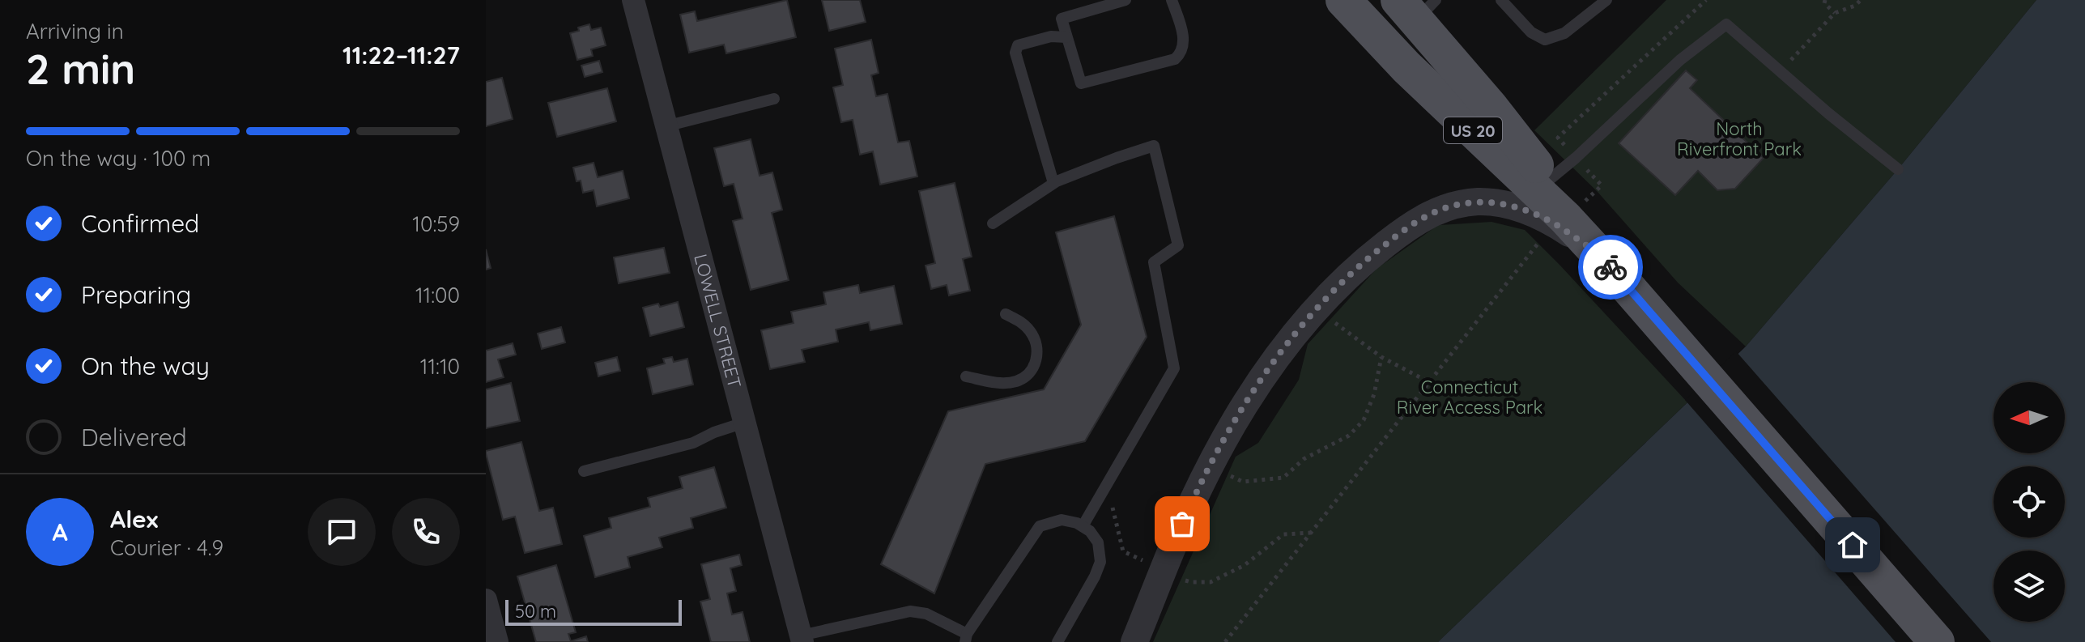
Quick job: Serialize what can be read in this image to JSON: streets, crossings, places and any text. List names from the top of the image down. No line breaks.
{"streets":{"main road":["US 20"],"street":["LOWELL STREET"]},"parks":["North Riverfront Park","Connecticut River Access Park"],"scale_bar":"50 m","north":"left","page":{"heading":["2 min","Arriving in","11:22–11:27"],"panel":["Alex","Courier · 4.9"],"bar":"On the way · 100 m","list":[["Confirmed","10:59"],["Preparing","11:00"],["On the way","11:10"],"Delivered"],"round":"A","scale":"50 m"}}
